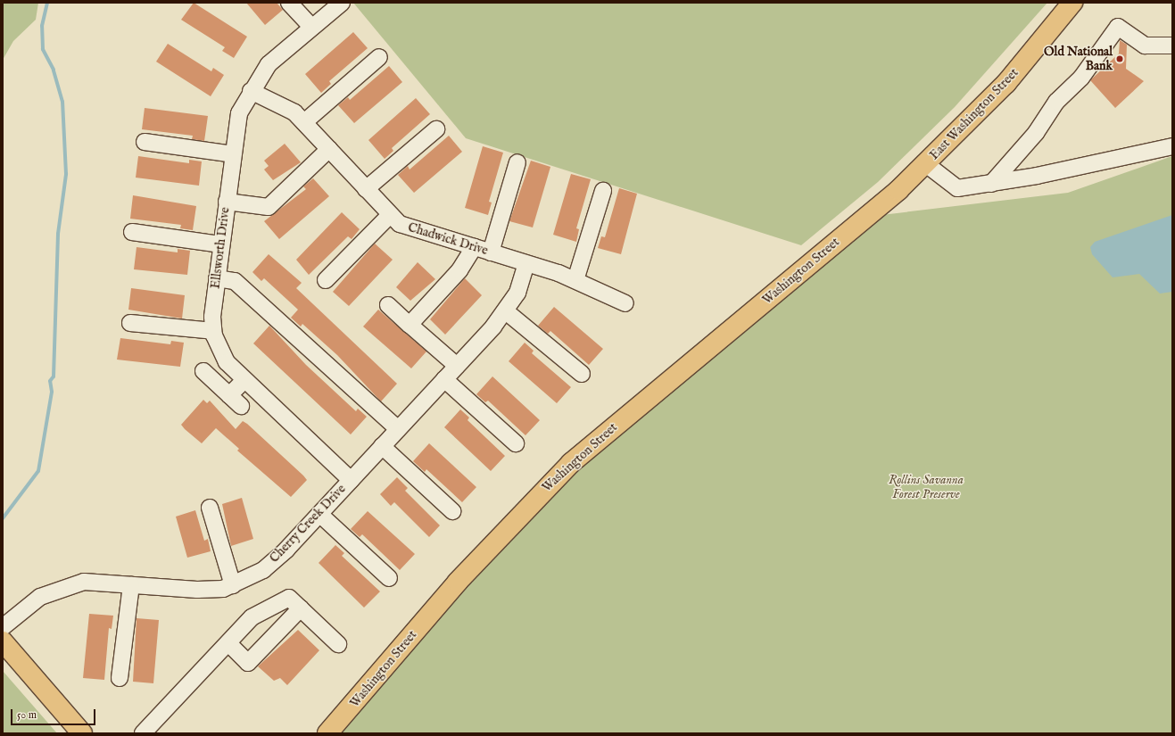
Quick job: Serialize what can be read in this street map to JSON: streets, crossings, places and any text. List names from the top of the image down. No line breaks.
{"streets":{"main road":["East Washington Street","Washington Street"],"street":["Chadwick Drive","Ellsworth Drive","Cherry Creek Drive"]},"crossings":[["East Washington Street","Washington Street"],["Chadwick Drive","Ellsworth Drive"],["Chadwick Drive","Cherry Creek Drive"],["Ellsworth Drive","Cherry Creek Drive"]],"parks":["Rollins Savanna Forest Preserve"],"places":["Old National Bank"],"scale_bar":"50 m"}
